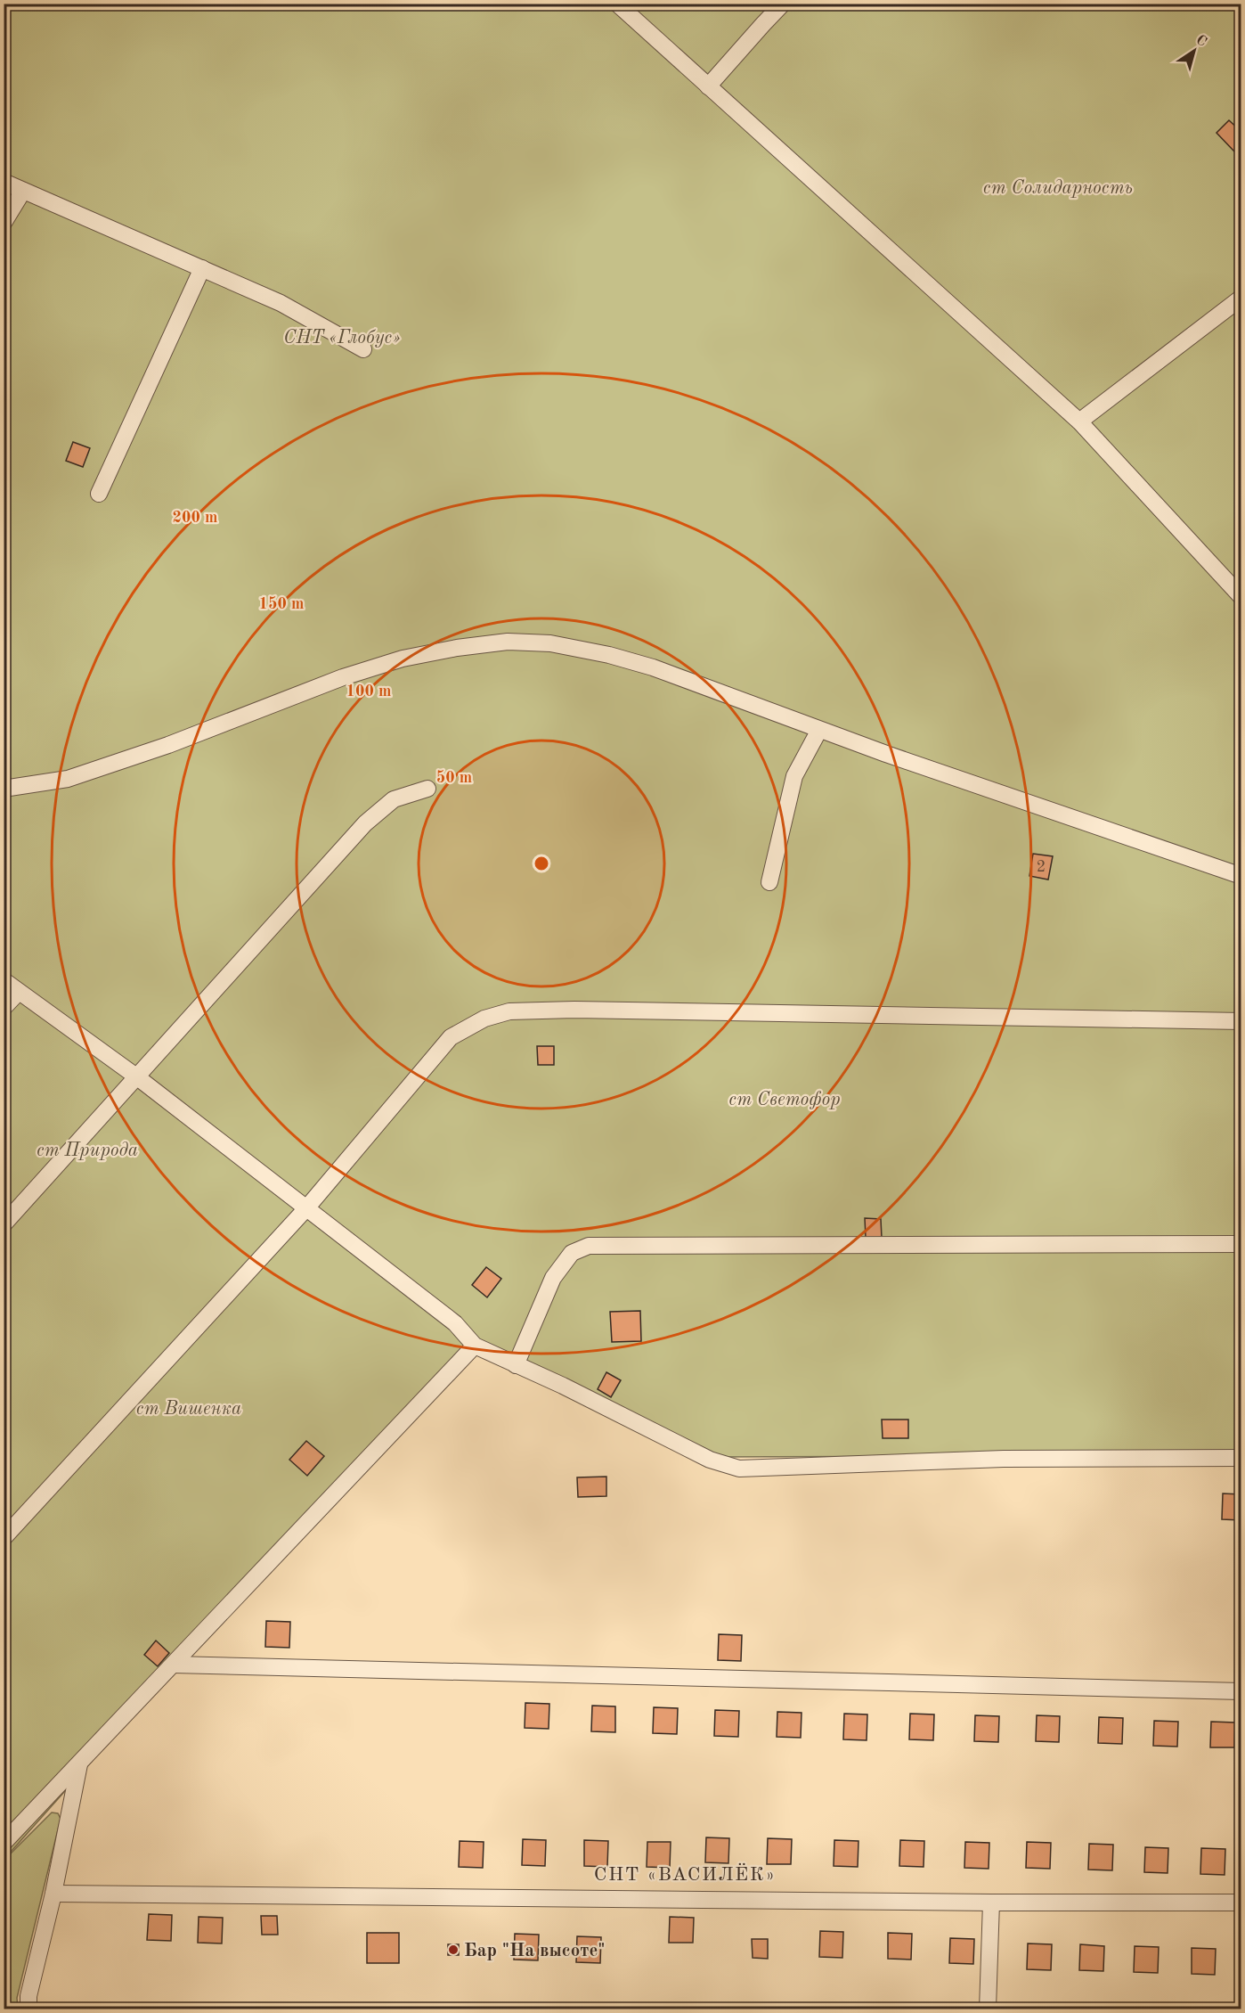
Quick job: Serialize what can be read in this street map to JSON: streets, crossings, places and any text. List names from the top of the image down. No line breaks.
{"districts":["СНТ «ВАСИЛЁК»"],"parks":["ст Солидарность","СНТ «Глобус»","ст Светофор","ст Природа","ст Вишенка"],"places":["Бар \"На высоте\""],"house_numbers":["2"],"north":"top right","rings":["200 m","150 m","100 m","50 m"]}
